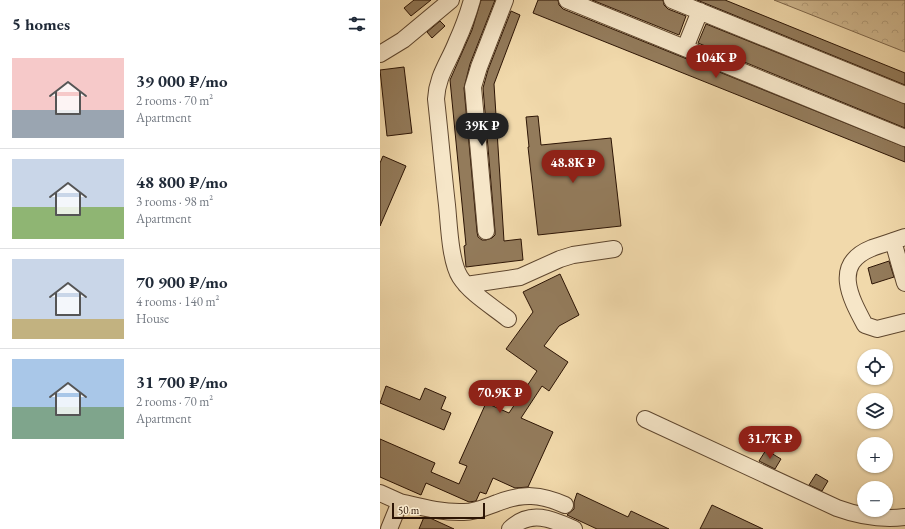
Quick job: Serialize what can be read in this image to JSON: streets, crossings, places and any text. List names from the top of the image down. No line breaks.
{"scale_bar":"50 m","page":{"heading":"5 homes","price":["104K ₽","39K ₽","48.8K ₽","70.9K ₽","31.7K ₽"],"list":[{"name":"39 000 ₽/mo","note":"2 rooms · 70 m² · Apartment"},{"name":"48 800 ₽/mo","note":"3 rooms · 98 m² · Apartment"},{"name":"70 900 ₽/mo","note":"4 rooms · 140 m² · House"},{"name":"31 700 ₽/mo","note":"2 rooms · 70 m² · Apartment"}],"map_buttons":["+","−"],"scale":"50 m"}}
